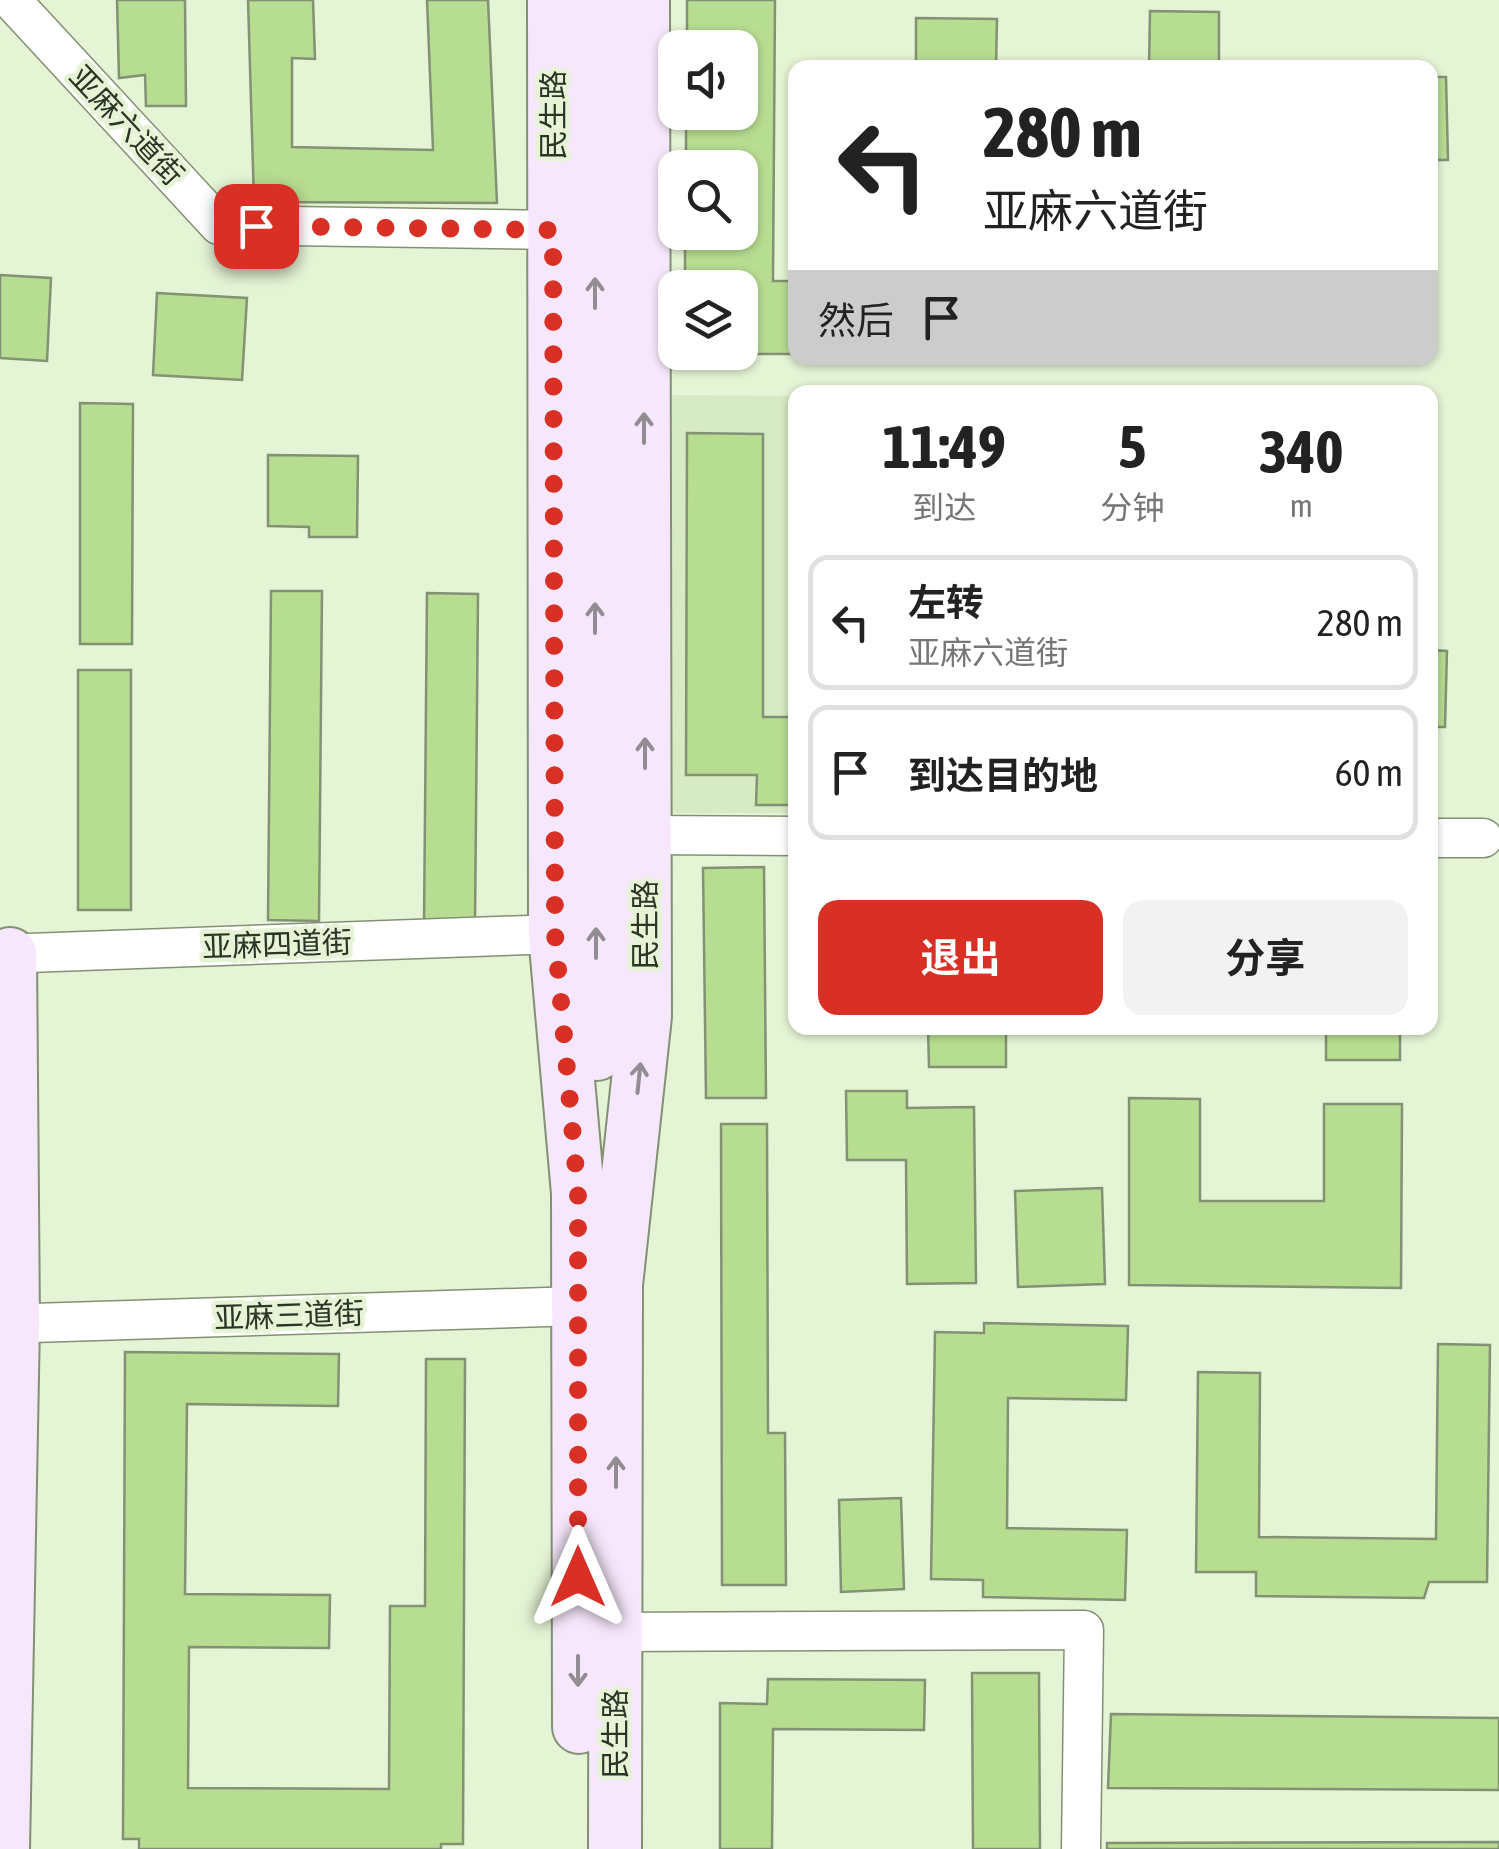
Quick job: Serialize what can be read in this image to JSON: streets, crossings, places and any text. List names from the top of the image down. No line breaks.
{"streets":{"main road":["民生路"],"street":["亚麻六道街","亚麻四道街","亚麻三道街"]},"crossings":[["民生路","亚麻六道街"],["民生路","亚麻四道街"],["民生路","亚麻三道街"]],"page":{"turn":["280 m","亚麻六道街"],"then":"然后","eta":["11:49","到达","5","分钟","340","m"],"list":[{"name":"左转","note":"亚麻六道街","value":"280 m"},{"name":"到达目的地","value":"60 m"}],"buttons":["退出","分享"]}}
